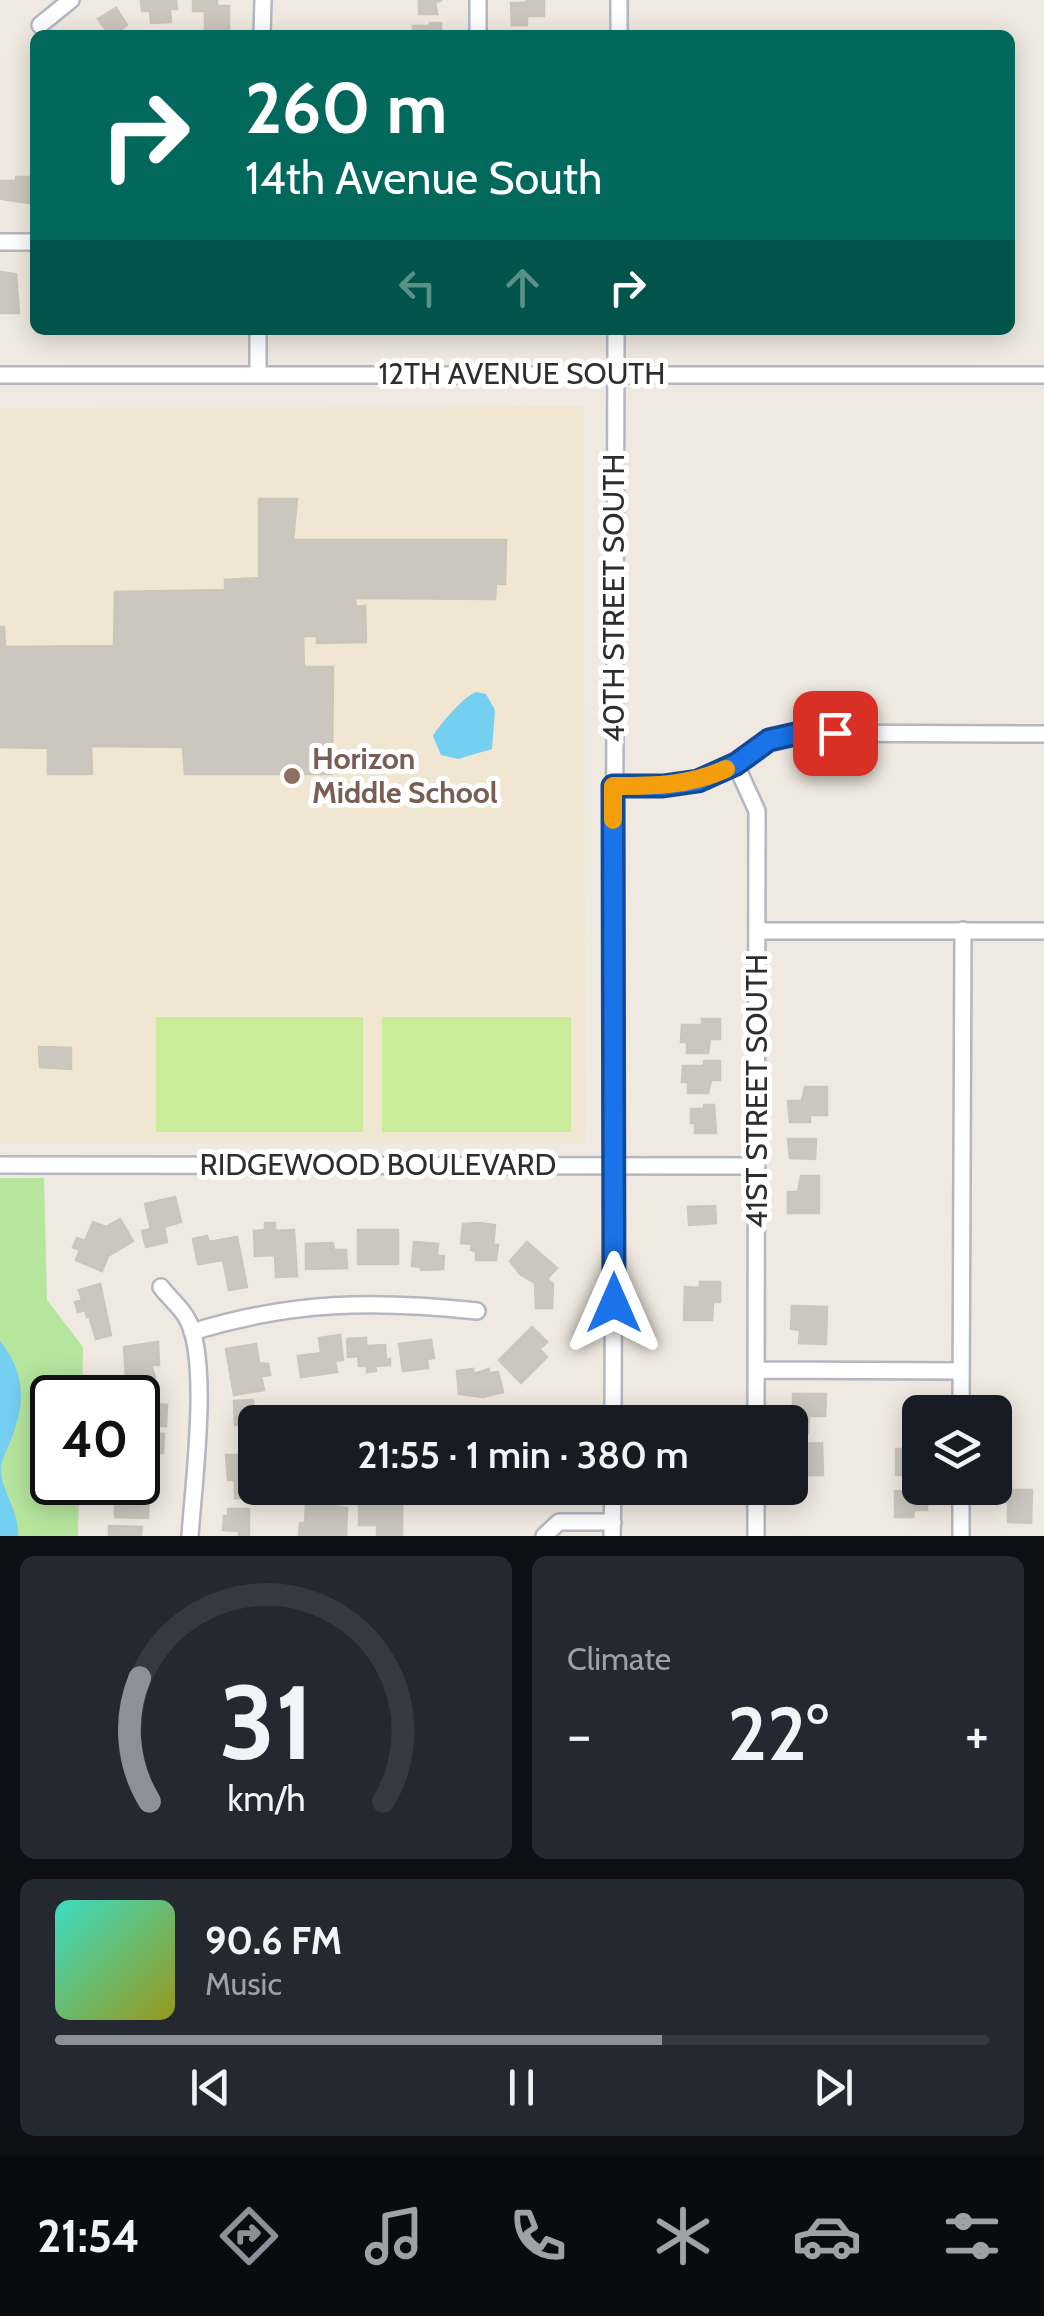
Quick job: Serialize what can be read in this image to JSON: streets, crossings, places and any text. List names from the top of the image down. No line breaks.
{"streets":{"street":["12TH AVENUE SOUTH","40TH STREET SOUTH","41ST STREET SOUTH","RIDGEWOOD BOULEVARD"]},"crossings":[["12TH AVENUE SOUTH","40TH STREET SOUTH"],["40TH STREET SOUTH","RIDGEWOOD BOULEVARD"],["41ST STREET SOUTH","RIDGEWOOD BOULEVARD"]],"places":["Horizon Middle School"],"page":{"turn":["260 m","14th Avenue South"],"limit":"40","trip":"21:55 · 1 min · 380 m","tile":"Climate","heat":["−","22°","+"],"song":["90.6 FM","Music"],"tabs":"21:54","gauge":["31","km/h"]}}
